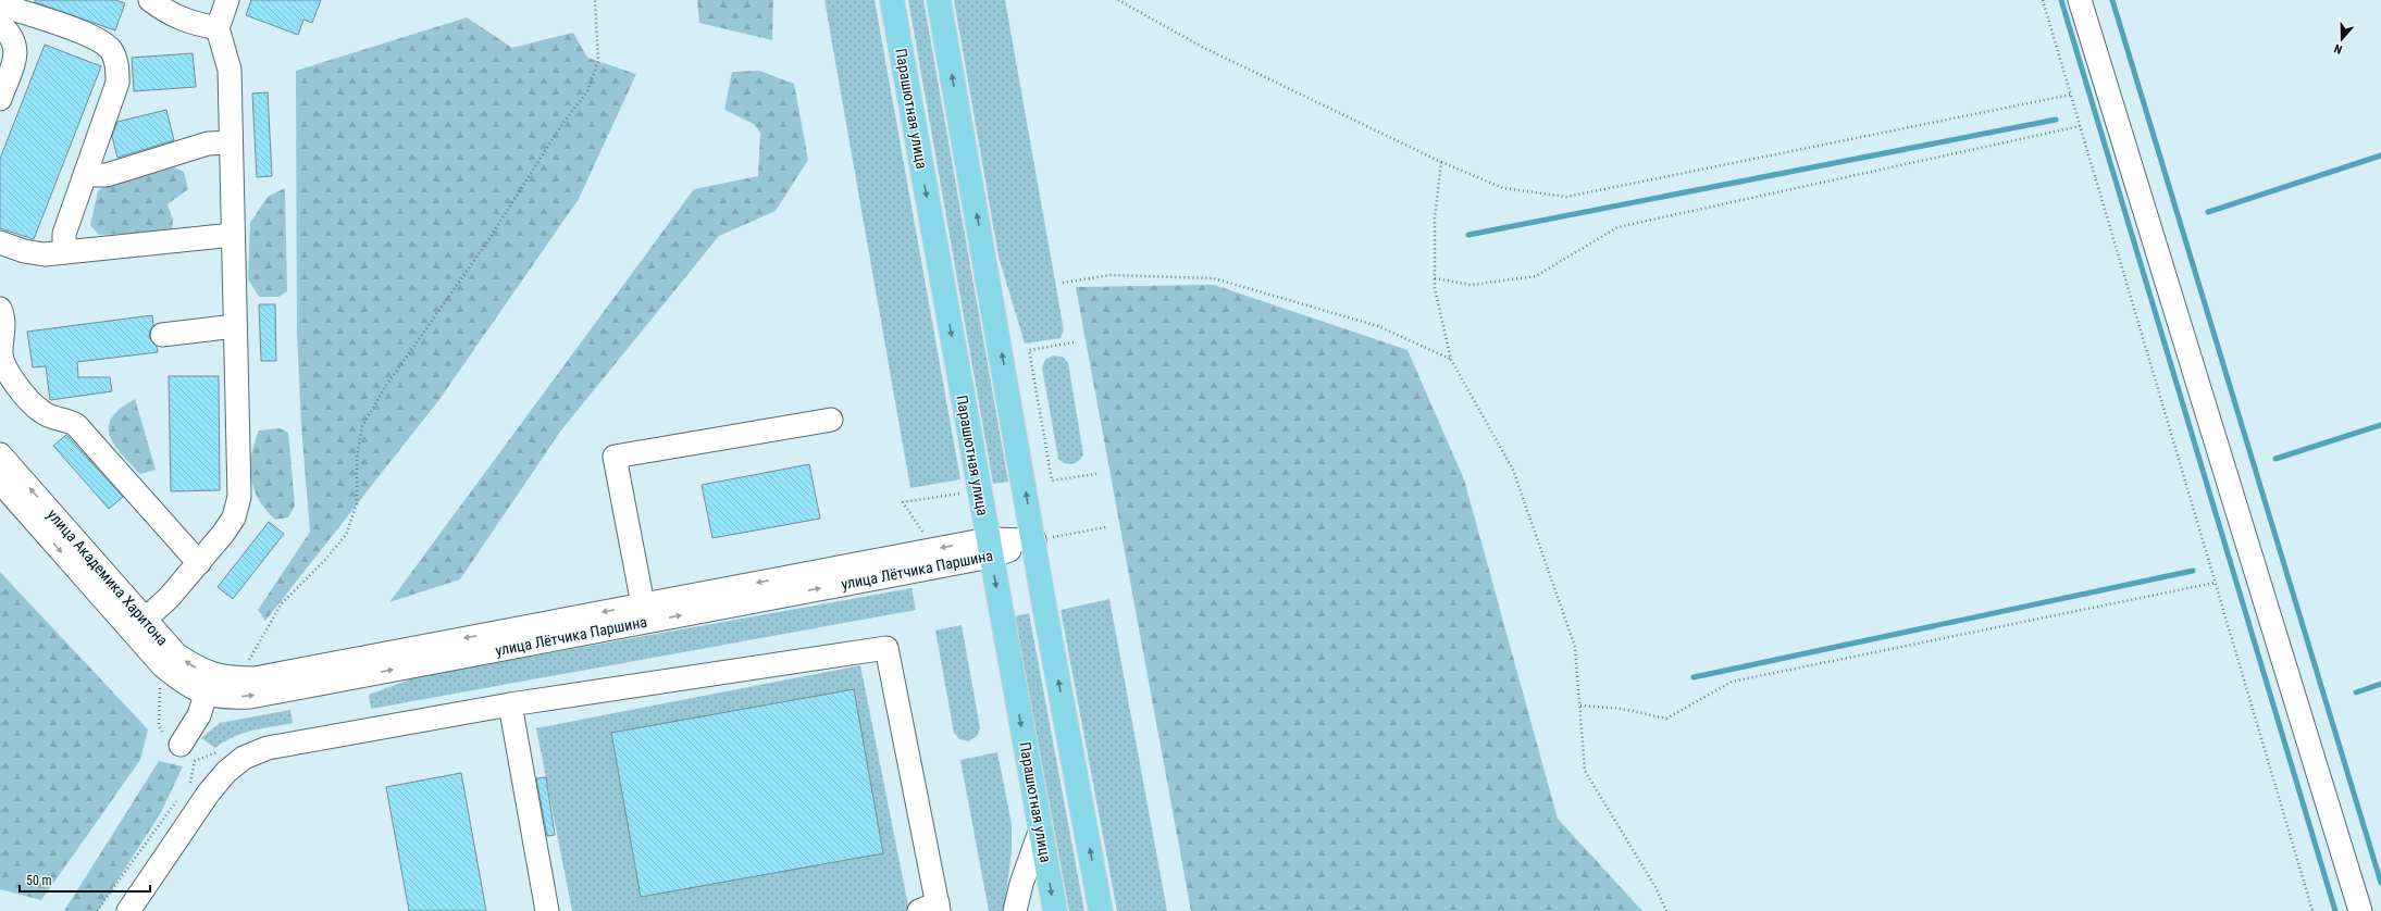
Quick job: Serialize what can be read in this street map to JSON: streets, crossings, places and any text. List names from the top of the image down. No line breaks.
{"streets":{"main road":["Парашютная улица"],"street":["улица Лётчика Паршина","улица Академика Харитона"]},"crossings":[["Парашютная улица","улица Лётчика Паршина"],["улица Лётчика Паршина","улица Академика Харитона"]],"scale_bar":"50 m","north":"bottom"}
